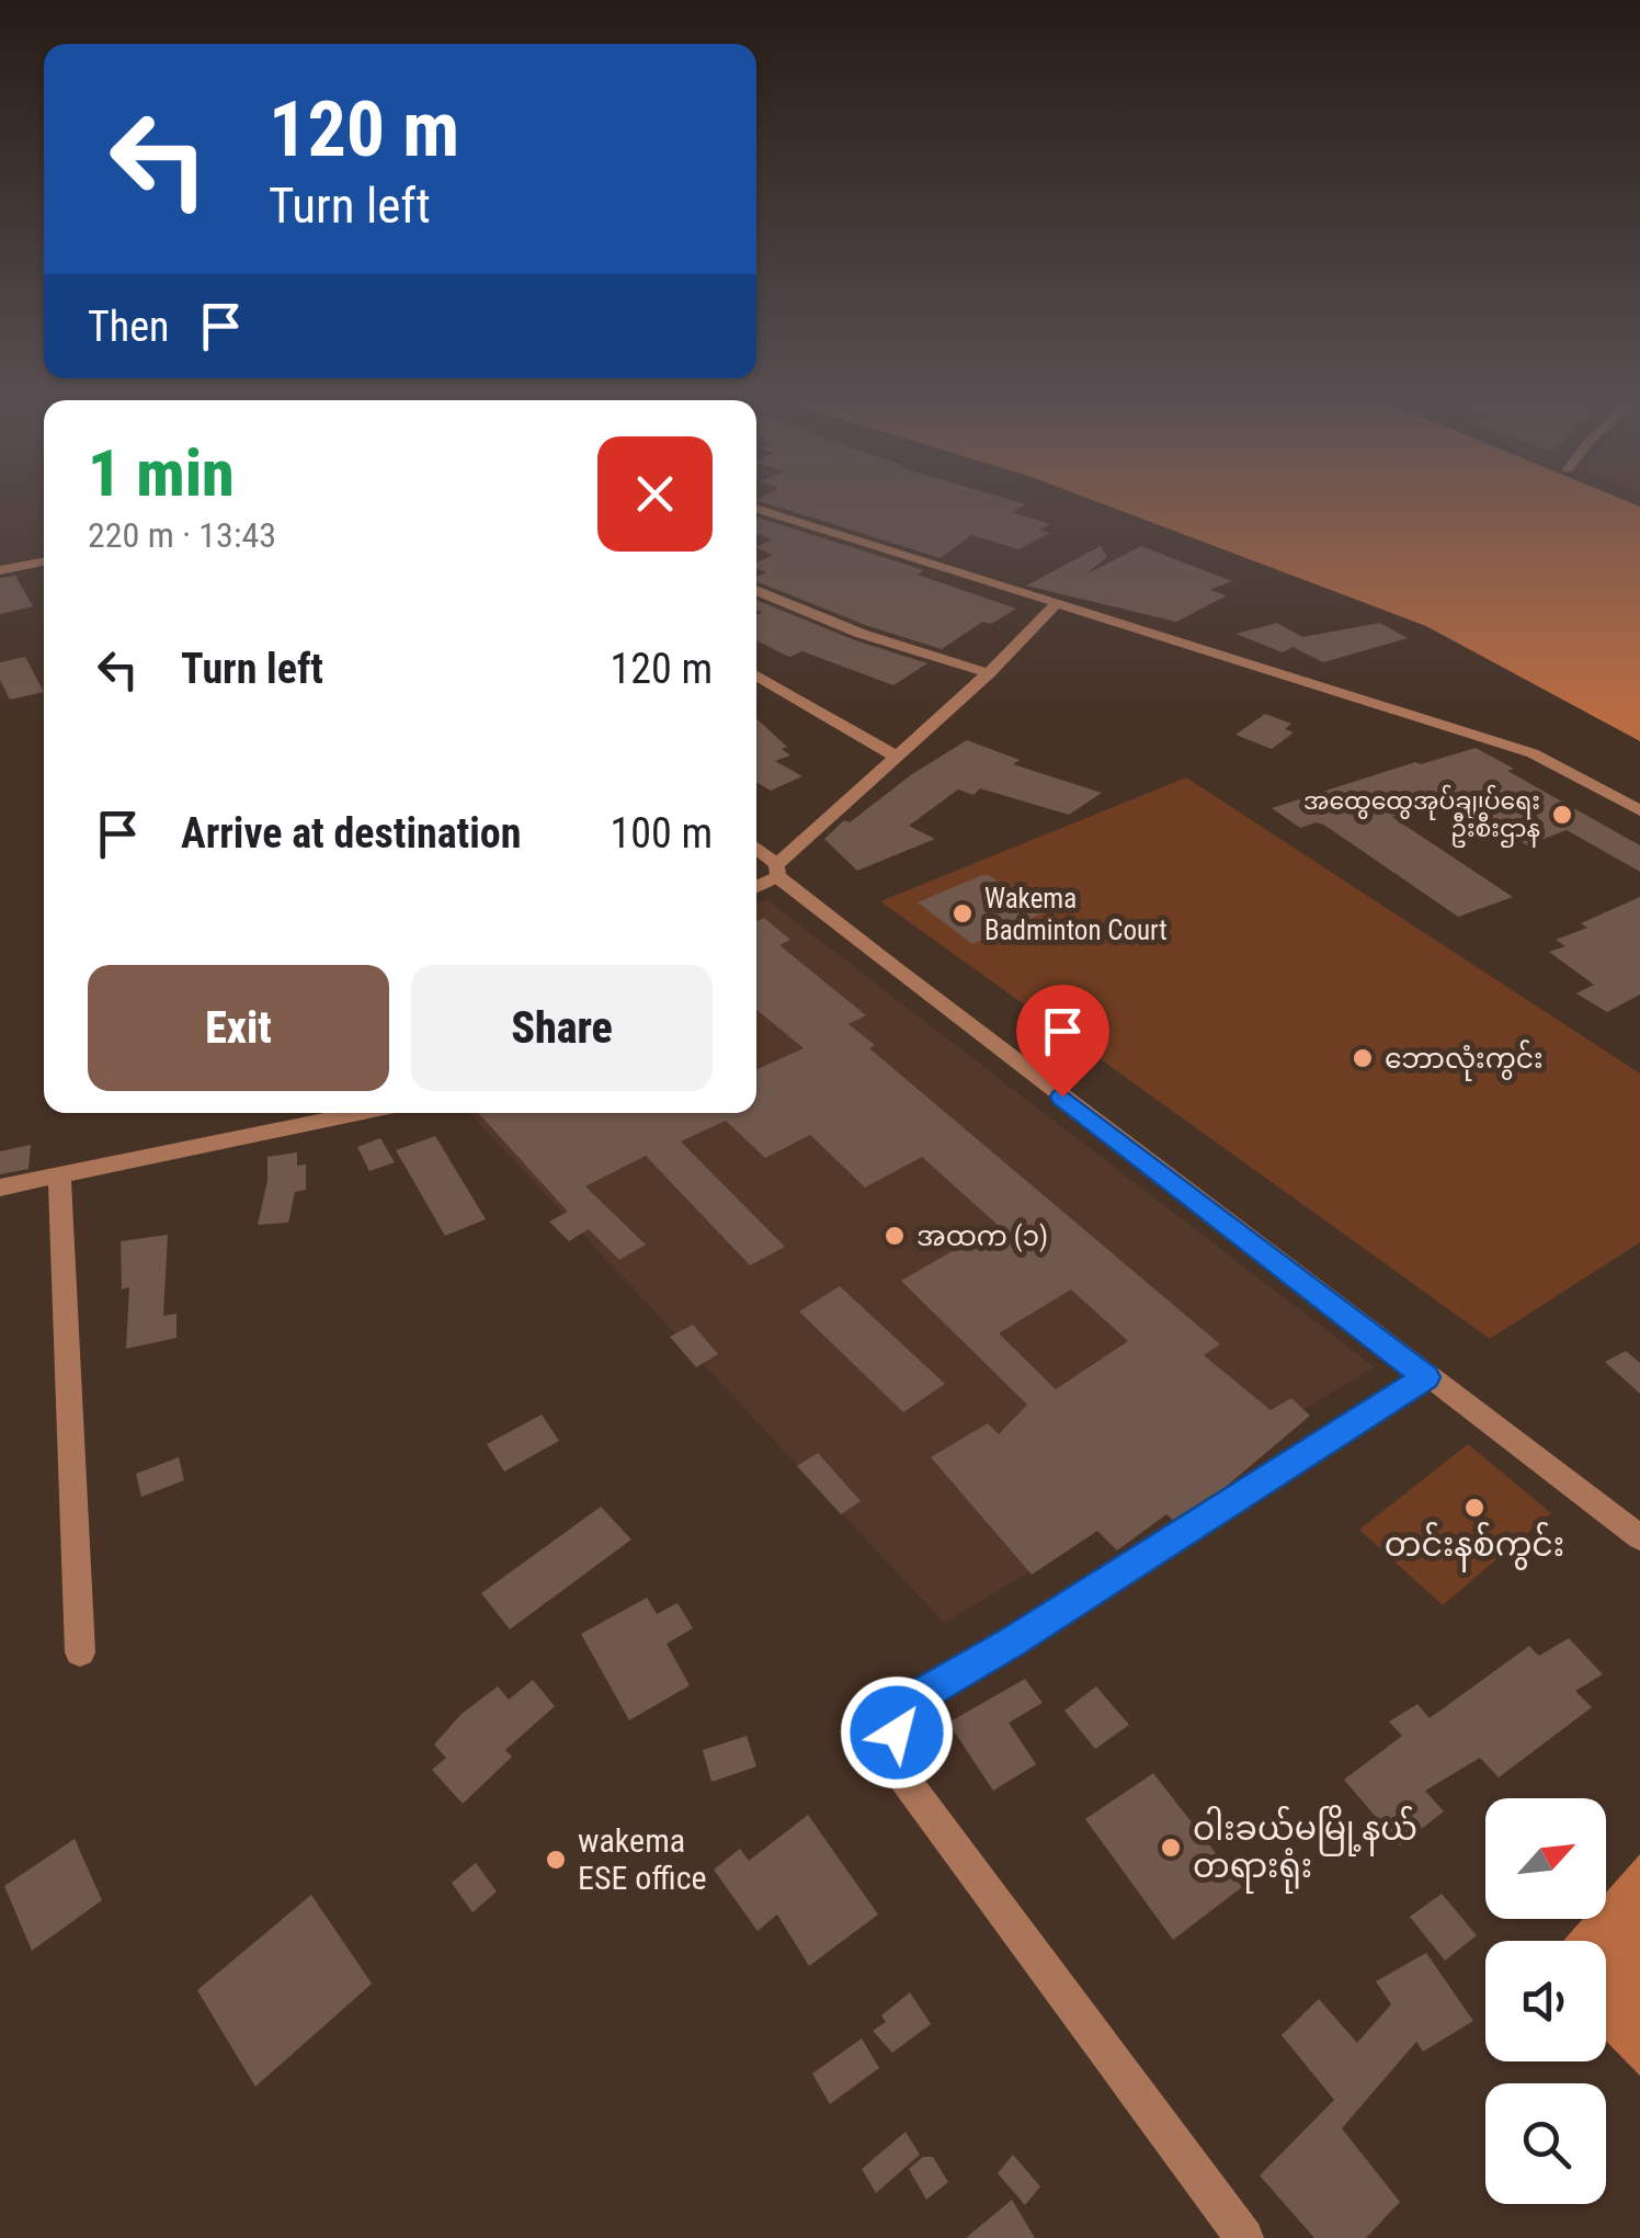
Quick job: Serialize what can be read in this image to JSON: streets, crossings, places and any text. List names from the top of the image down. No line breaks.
{"places":["အထွေထွေအုပ်ချုပ်ရေး ဦးစီးဌာန","Wakema Badminton Court","ဘောလုံးကွင်း","အထက (၁)","တင်းနစ်ကွင်း","ဝါးခယ်မမြို့နယ် တရားရုံး","wakema ESE office"],"north":"top right","page":{"turn":["120 m","Turn left"],"then":"Then","heading":["1 min","220 m · 13:43"],"list":[{"name":"Turn left","value":"120 m"},{"name":"Arrive at destination","value":"100 m"}],"buttons":["Exit","Share"]}}
